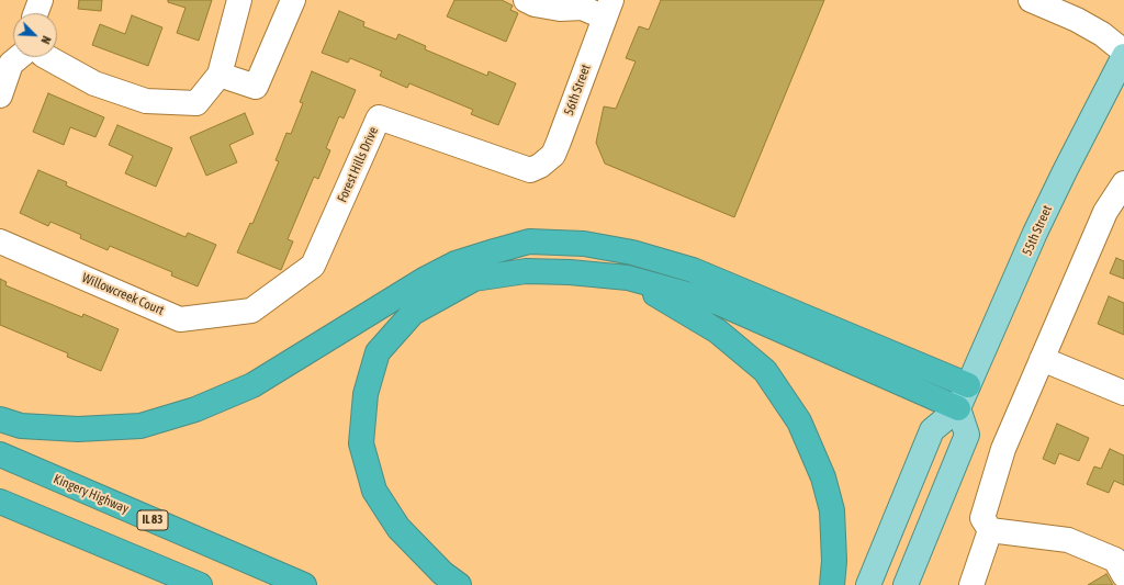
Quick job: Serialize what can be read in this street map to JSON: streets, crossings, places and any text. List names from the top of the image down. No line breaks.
{"streets":{"highway":["Kingery Highway","IL 83"],"main road":["55th Street"],"street":["56th Street","Forest Hills Drive","Willowcreek Court"]},"crossings":[["56th Street","Forest Hills Drive"],["Forest Hills Drive","Willowcreek Court"]],"north":"bottom right"}
